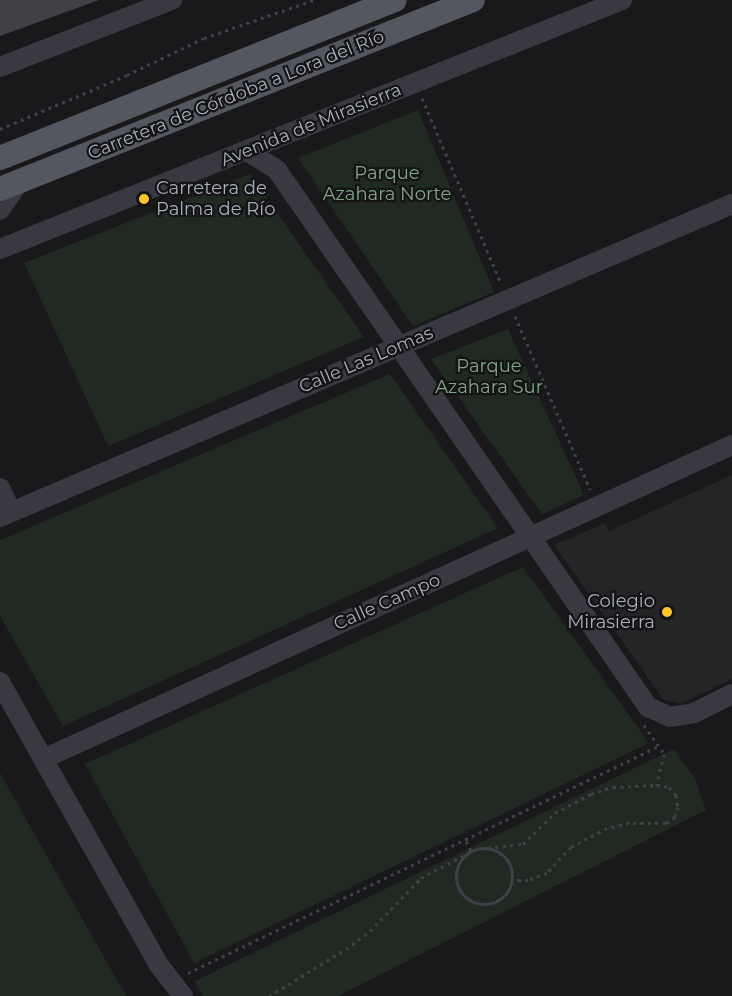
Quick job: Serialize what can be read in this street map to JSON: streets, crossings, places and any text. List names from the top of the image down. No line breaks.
{"streets":{"main road":["Carretera de Córdoba a Lora del Río"],"street":["Avenida de Mirasierra","Calle Las Lomas","Calle Campo"]},"parks":["Parque Azahara Norte","Parque Azahara Sur"],"places":["Carretera de Palma de Río","Colegio Mirasierra"]}
